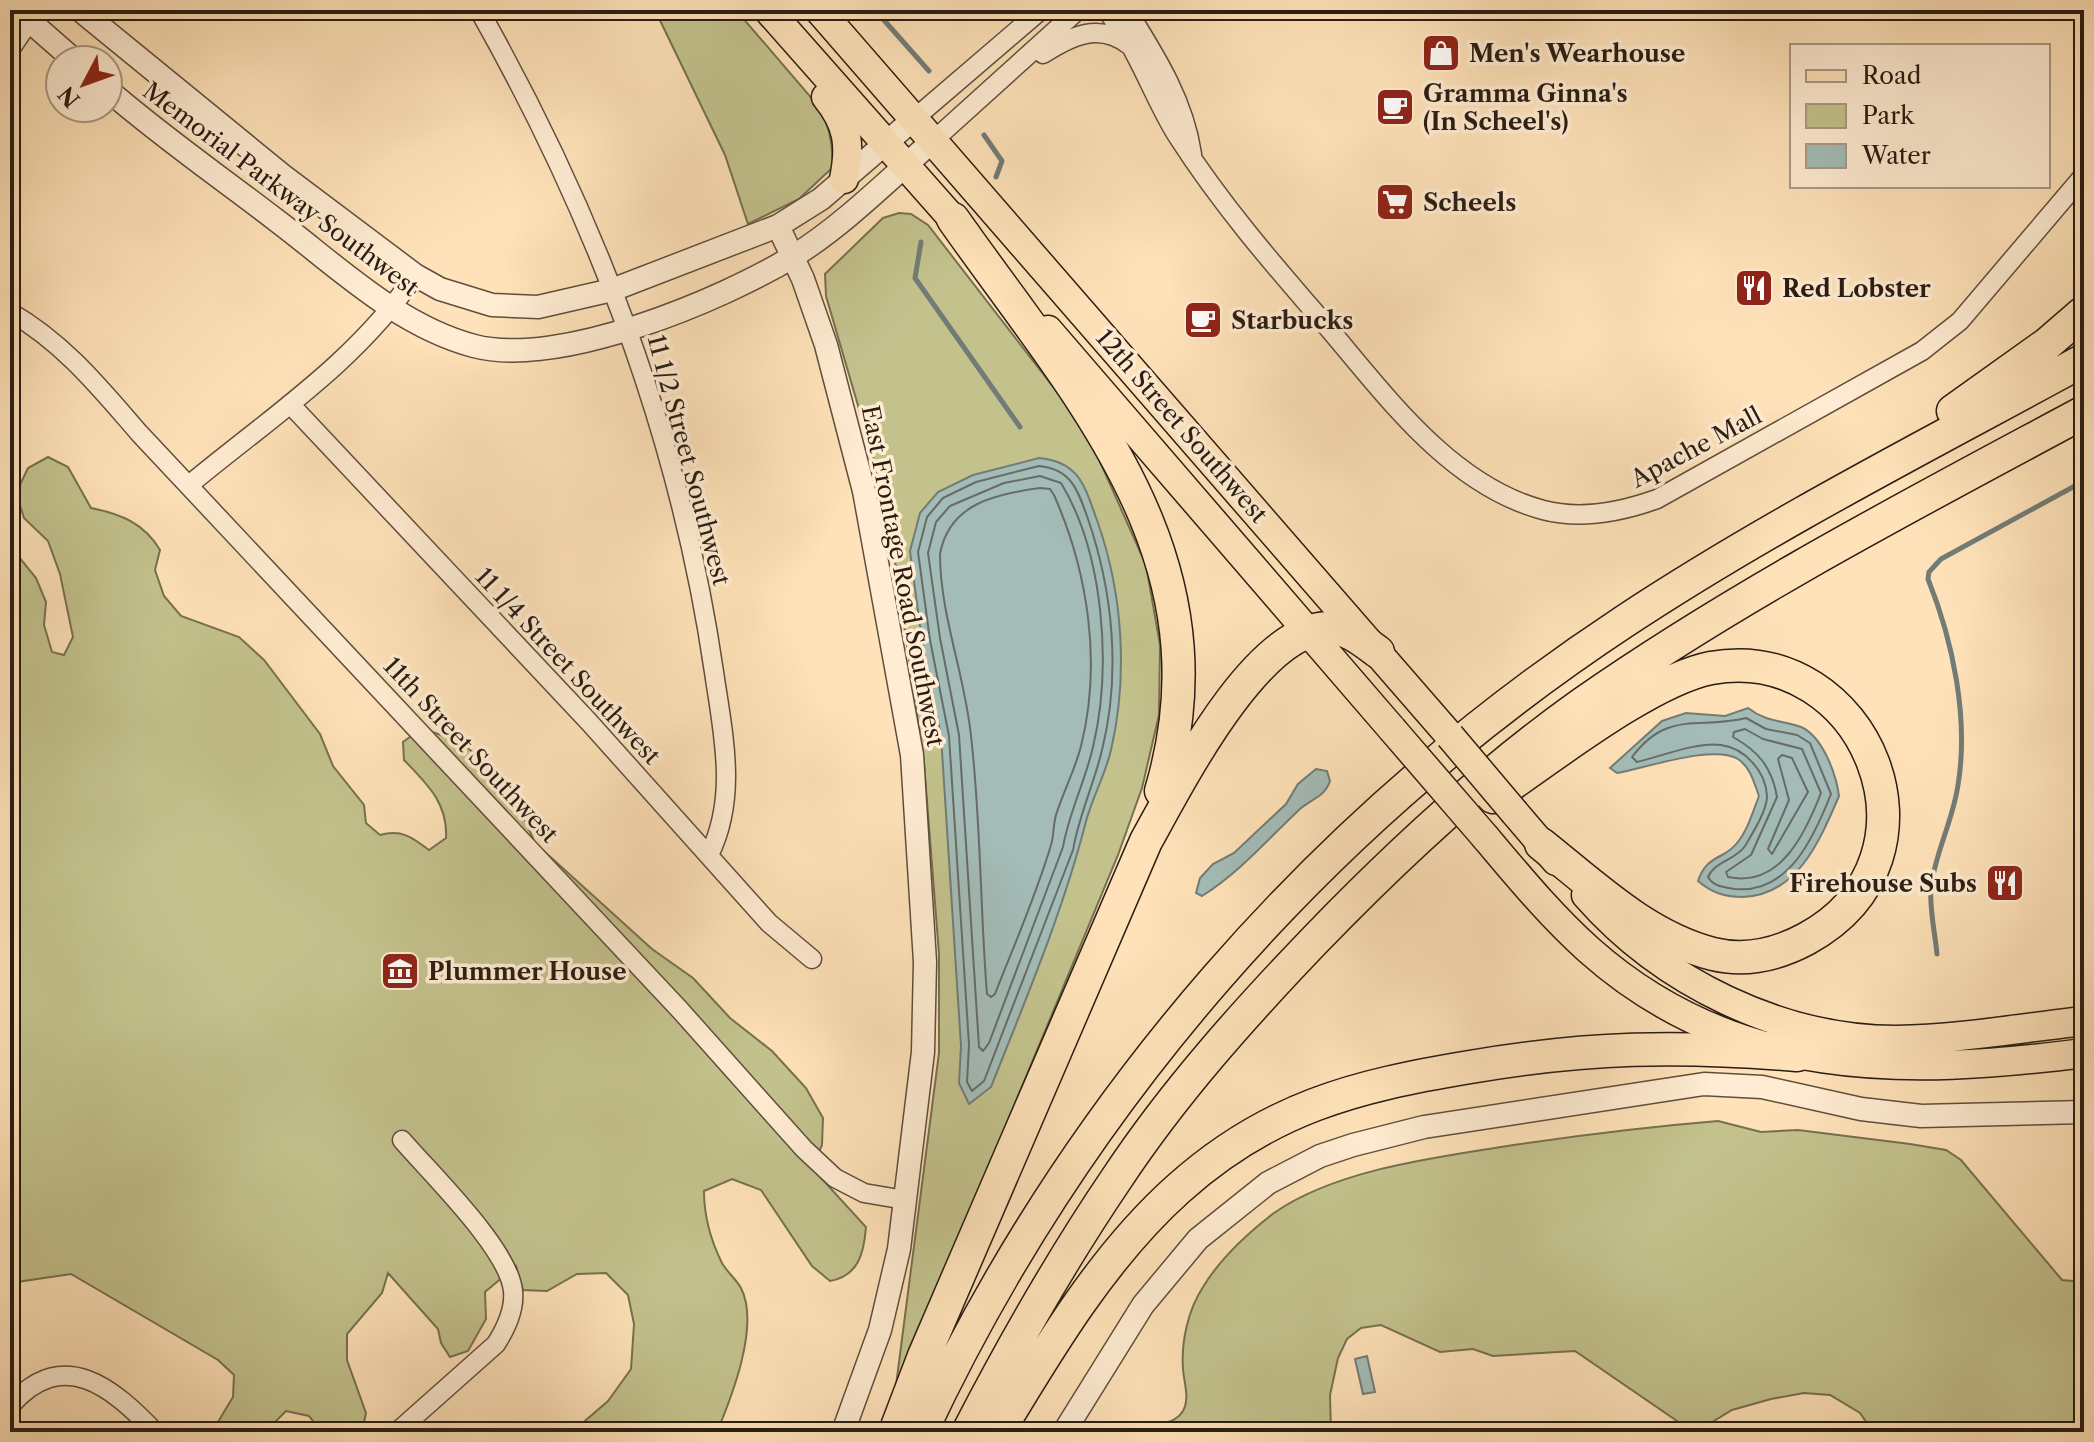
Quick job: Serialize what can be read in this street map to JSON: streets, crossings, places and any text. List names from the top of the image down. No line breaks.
{"streets":{"main road":["12th Street Southwest"],"street":["Memorial Parkway Southwest","Apache Mall","11 1/2 Street Southwest","East Frontage Road Southwest","11 1/4 Street Southwest","11th Street Southwest"]},"crossings":[["Memorial Parkway Southwest","12th Street Southwest"],["Memorial Parkway Southwest","11 1/2 Street Southwest"],["Memorial Parkway Southwest","East Frontage Road Southwest"],["11 1/2 Street Southwest","11 1/4 Street Southwest"],["East Frontage Road Southwest","11th Street Southwest"]],"places":{"shop":["Men's Wearhouse"],"cafe":["Gramma Ginna's (In Scheel's)","Starbucks"],"supermarket":["Scheels"],"restaurant":["Red Lobster","Firehouse Subs"],"museum":["Plummer House"]},"legend":["Road","Park","Water"],"north":"bottom left"}
